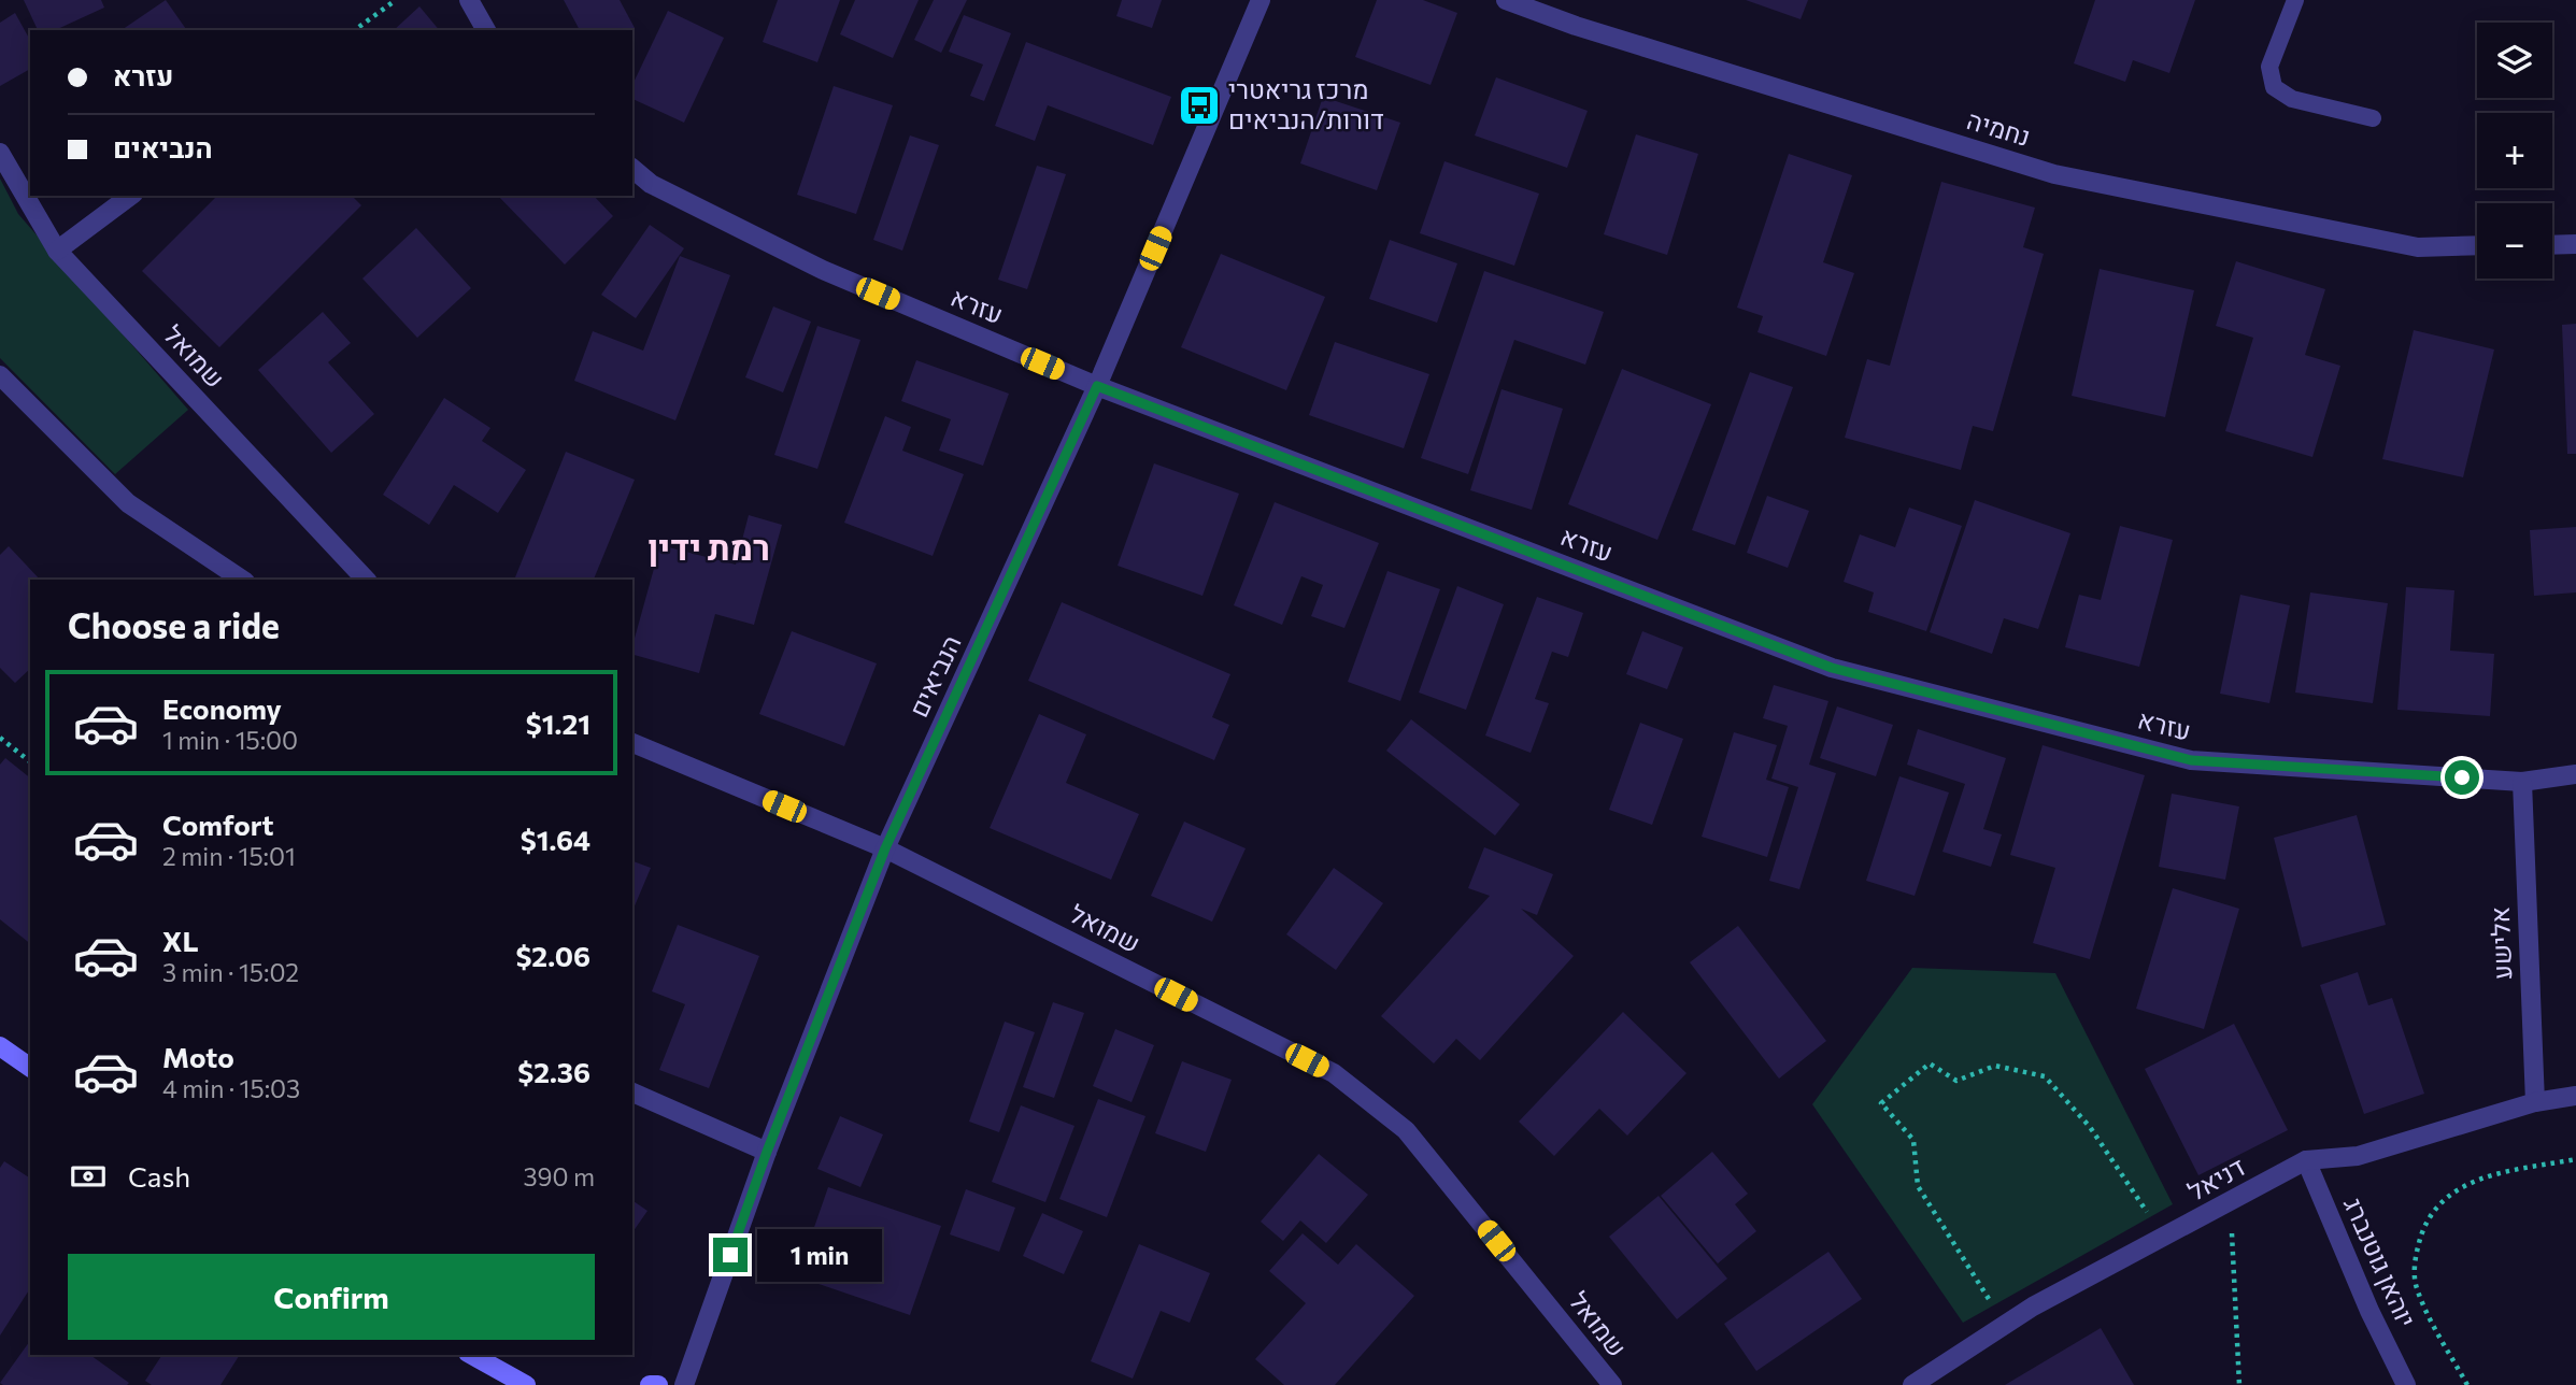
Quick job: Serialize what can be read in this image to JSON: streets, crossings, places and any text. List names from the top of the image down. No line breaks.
{"streets":{"street":["נחמיה","עזרא","שמואל","הנביאים","אלישע","דניאל","יוהאן גוטנברג"]},"crossings":[["עזרא","הנביאים"],["עזרא","אלישע"],["שמואל","הנביאים"],["אלישע","דניאל"],["דניאל","יוהאן גוטנברג"]],"districts":["רמת ידין"],"places":{"bus stop":["מרכז גריאטרי דורות/הנביאים"]},"page":{"map_buttons":["+","−"],"banner":["עזרא","הנביאים"],"heading":"Choose a ride","list":[{"name":"Economy","note":"1 min · 15:00","value":"$1.21"},{"name":"Comfort","note":"2 min · 15:01","value":"$1.64"},{"name":"XL","note":"3 min · 15:02","value":"$2.06"},{"name":"Moto","note":"4 min · 15:03","value":"$2.36"}],"pay":["Cash","390 m"],"bubble":"1 min","buttons":"Confirm"}}
